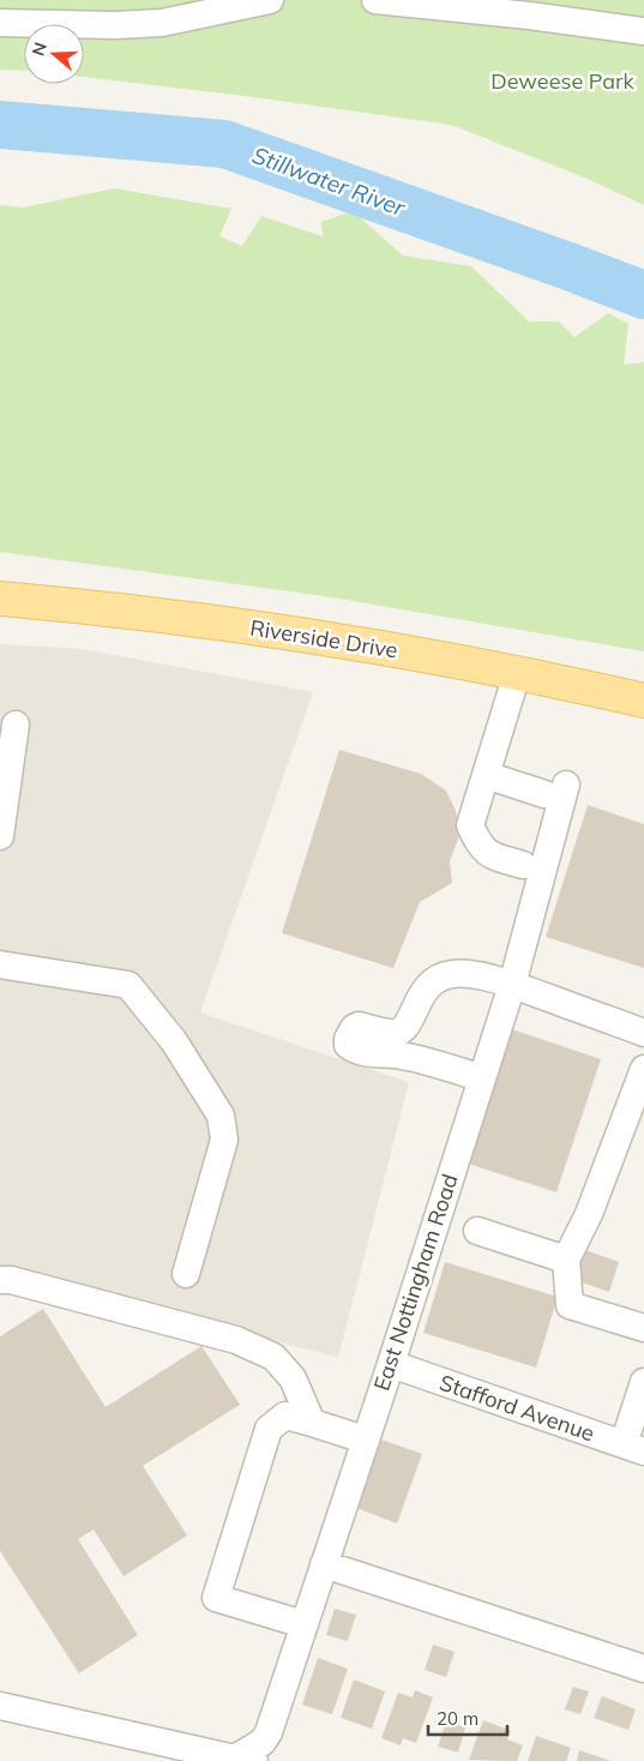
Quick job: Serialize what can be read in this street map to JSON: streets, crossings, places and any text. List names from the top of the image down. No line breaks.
{"streets":{"main road":["Riverside Drive"],"street":["East Nottingham Road","Stafford Avenue"]},"crossings":[["East Nottingham Road","Stafford Avenue"]],"water":["Stillwater River"],"parks":["Deweese Park"],"scale_bar":"20 m","north":"left"}
